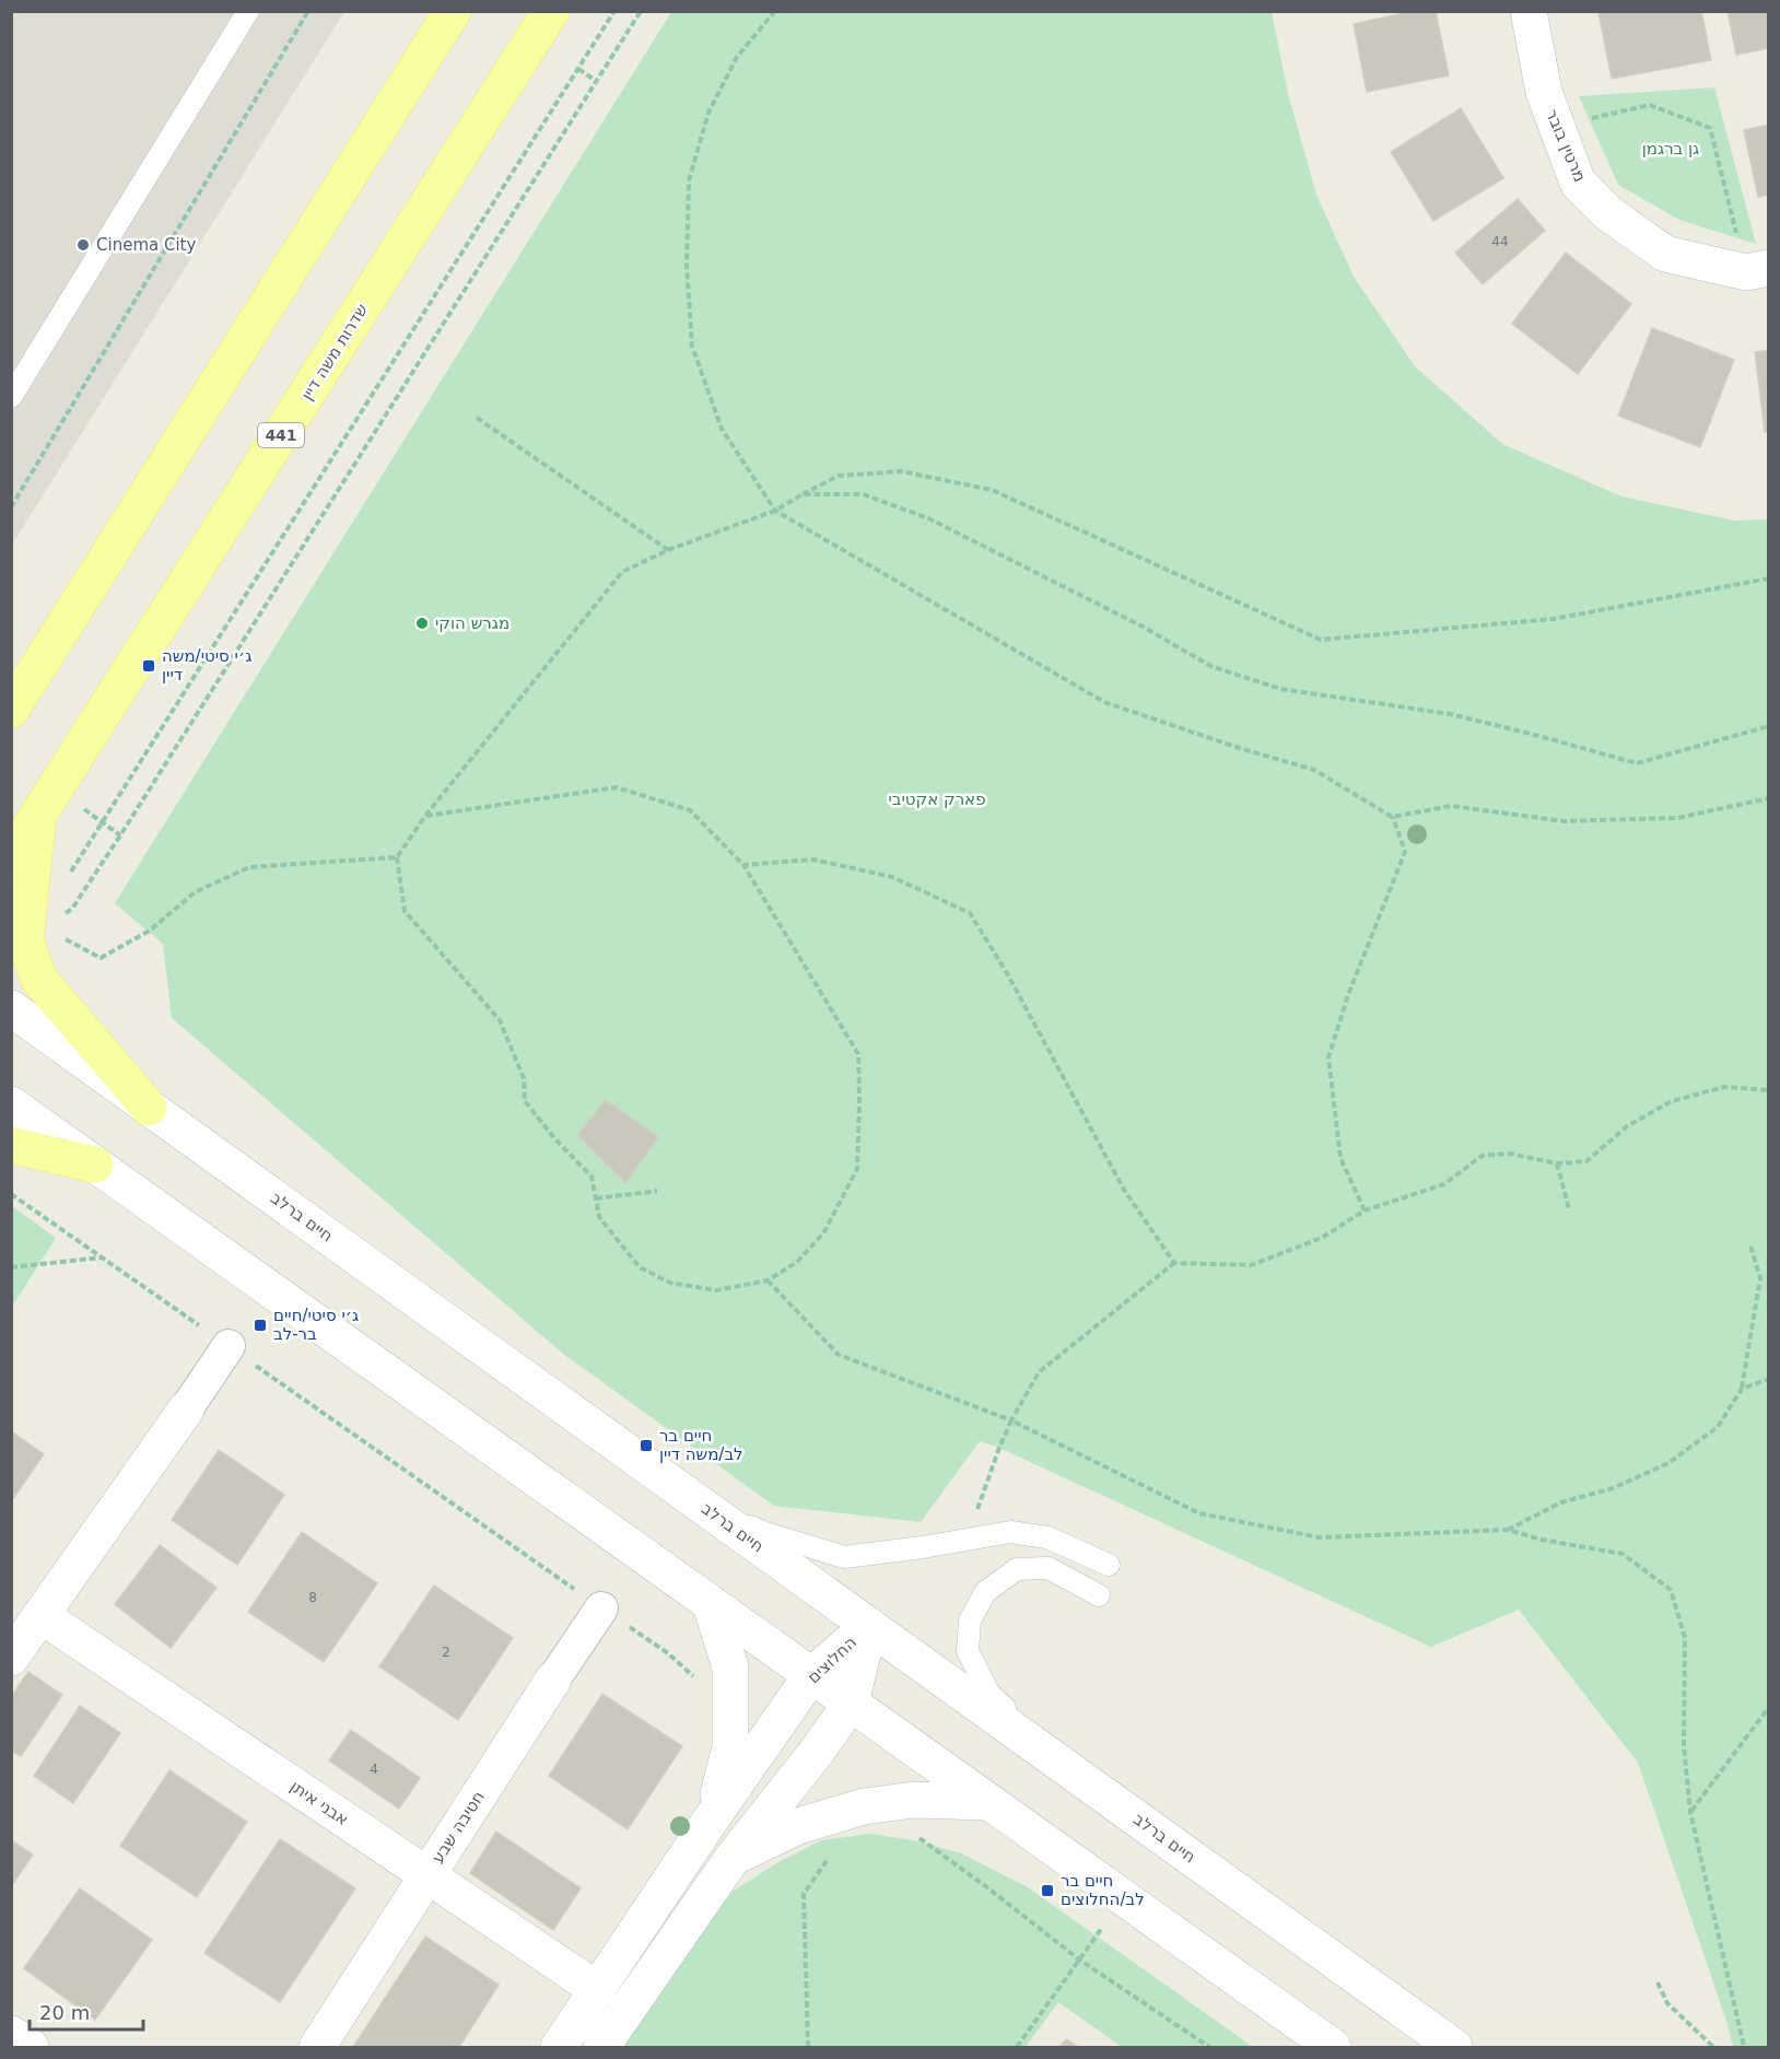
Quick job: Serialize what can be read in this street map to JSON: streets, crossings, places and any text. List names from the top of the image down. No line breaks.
{"streets":{"main road":["שדרות משה דיין","441"],"street":["מרטין בובר","חיים ברלב","החלוצים","אבני איתן","חטיבה שבע"]},"crossings":[["חיים ברלב","החלוצים"],["החלוצים","אבני איתן"],["אבני איתן","חטיבה שבע"]],"parks":["גן ברגמן","פארק אקטיבי"],"places":{"other":["Cinema City","מגרש הוקי"],"transit":["ג׳י סיטי/משה דיין","ג׳י סיטי/חיים בר-לב","חיים בר לב/משה דיין","חיים בר לב/החלוצים"]},"house_numbers":["44","8","2","4"],"scale_bar":"20 m"}
